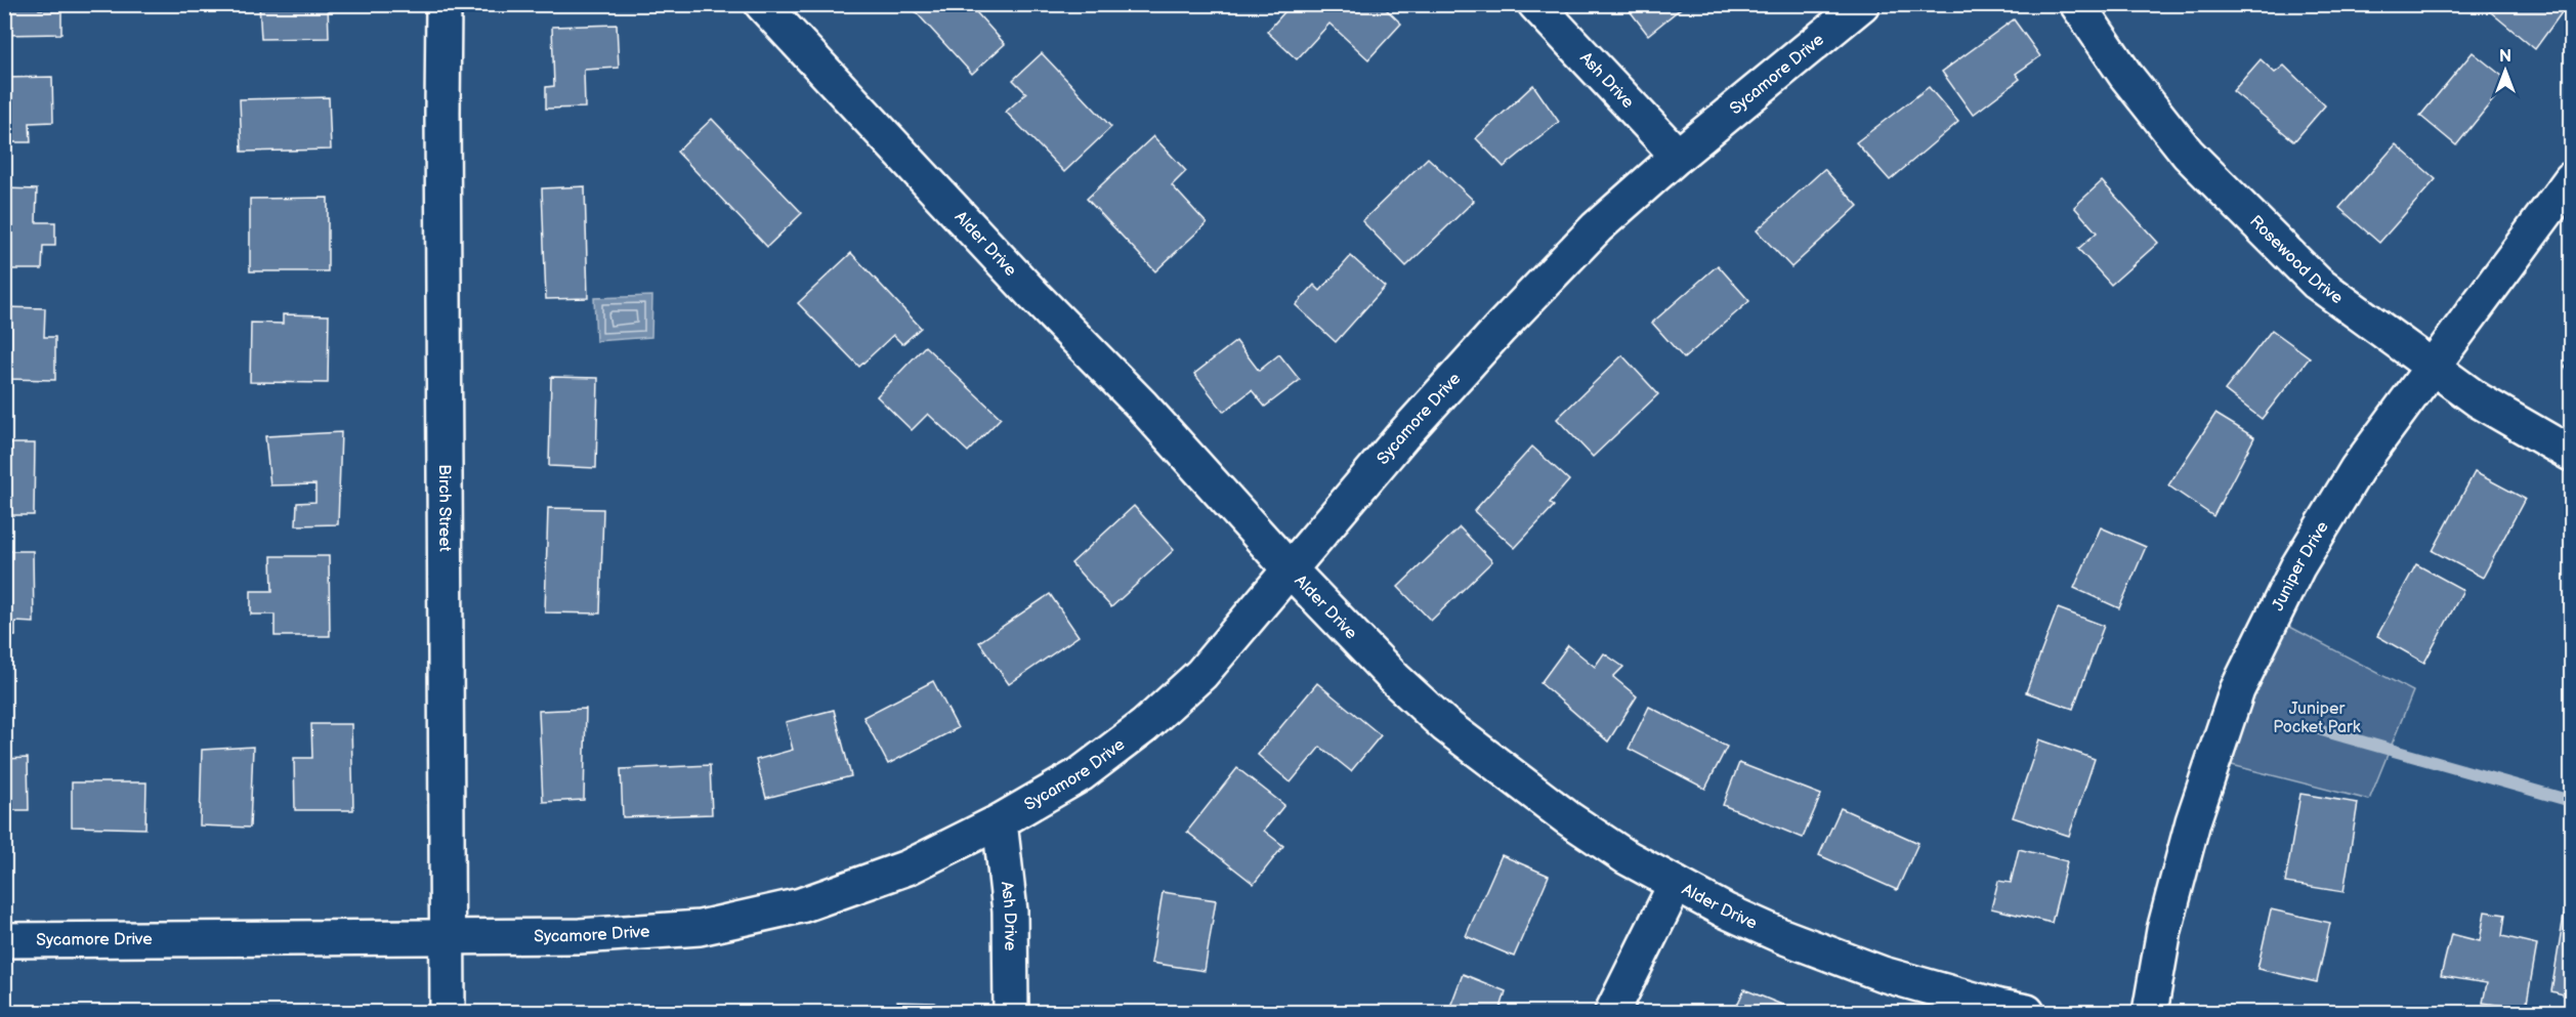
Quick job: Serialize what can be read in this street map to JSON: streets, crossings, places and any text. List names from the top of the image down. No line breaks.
{"streets":{"street":["Sycamore Drive","Ash Drive","Alder Drive","Rosewood Drive","Birch Street","Juniper Drive"]},"crossings":[["Sycamore Drive","Ash Drive"],["Sycamore Drive","Alder Drive"],["Sycamore Drive","Birch Street"],["Rosewood Drive","Juniper Drive"]],"parks":["Juniper Pocket Park"],"north":"top"}
